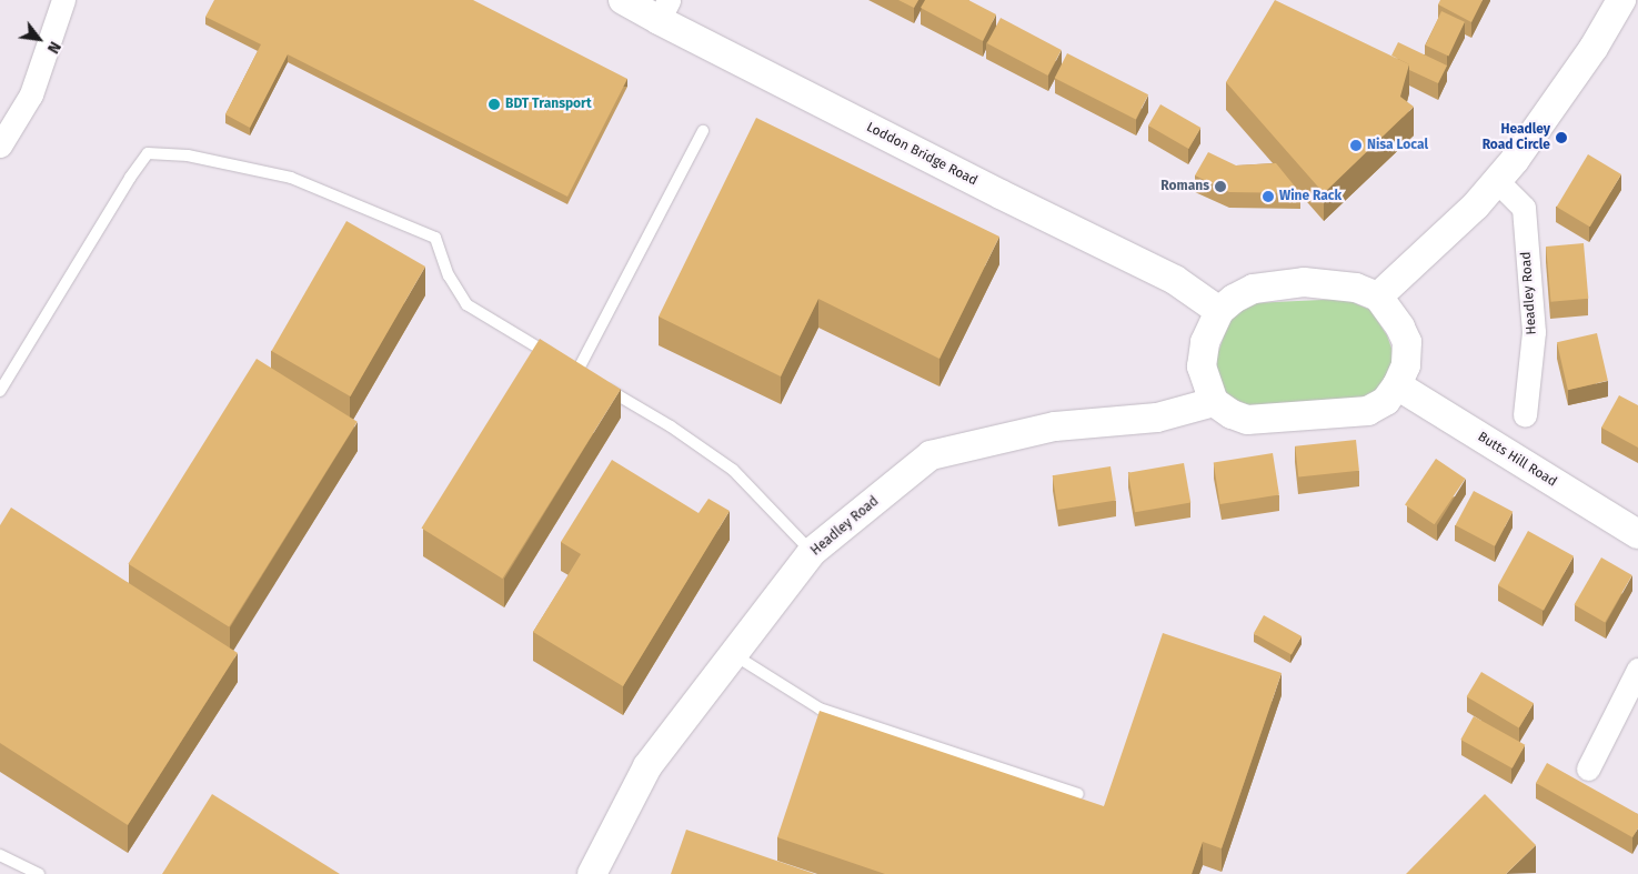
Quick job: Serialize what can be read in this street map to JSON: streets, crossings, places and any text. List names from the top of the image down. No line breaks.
{"streets":{"street":["Loddon Bridge Road","Headley Road","Butts Hill Road"]},"crossings":[["Loddon Bridge Road","Headley Road"],["Loddon Bridge Road","Butts Hill Road"],["Headley Road","Butts Hill Road"]],"places":["BDT Transport","Headley Road Circle","Nisa Local","Romans","Wine Rack"],"north":"bottom right"}
